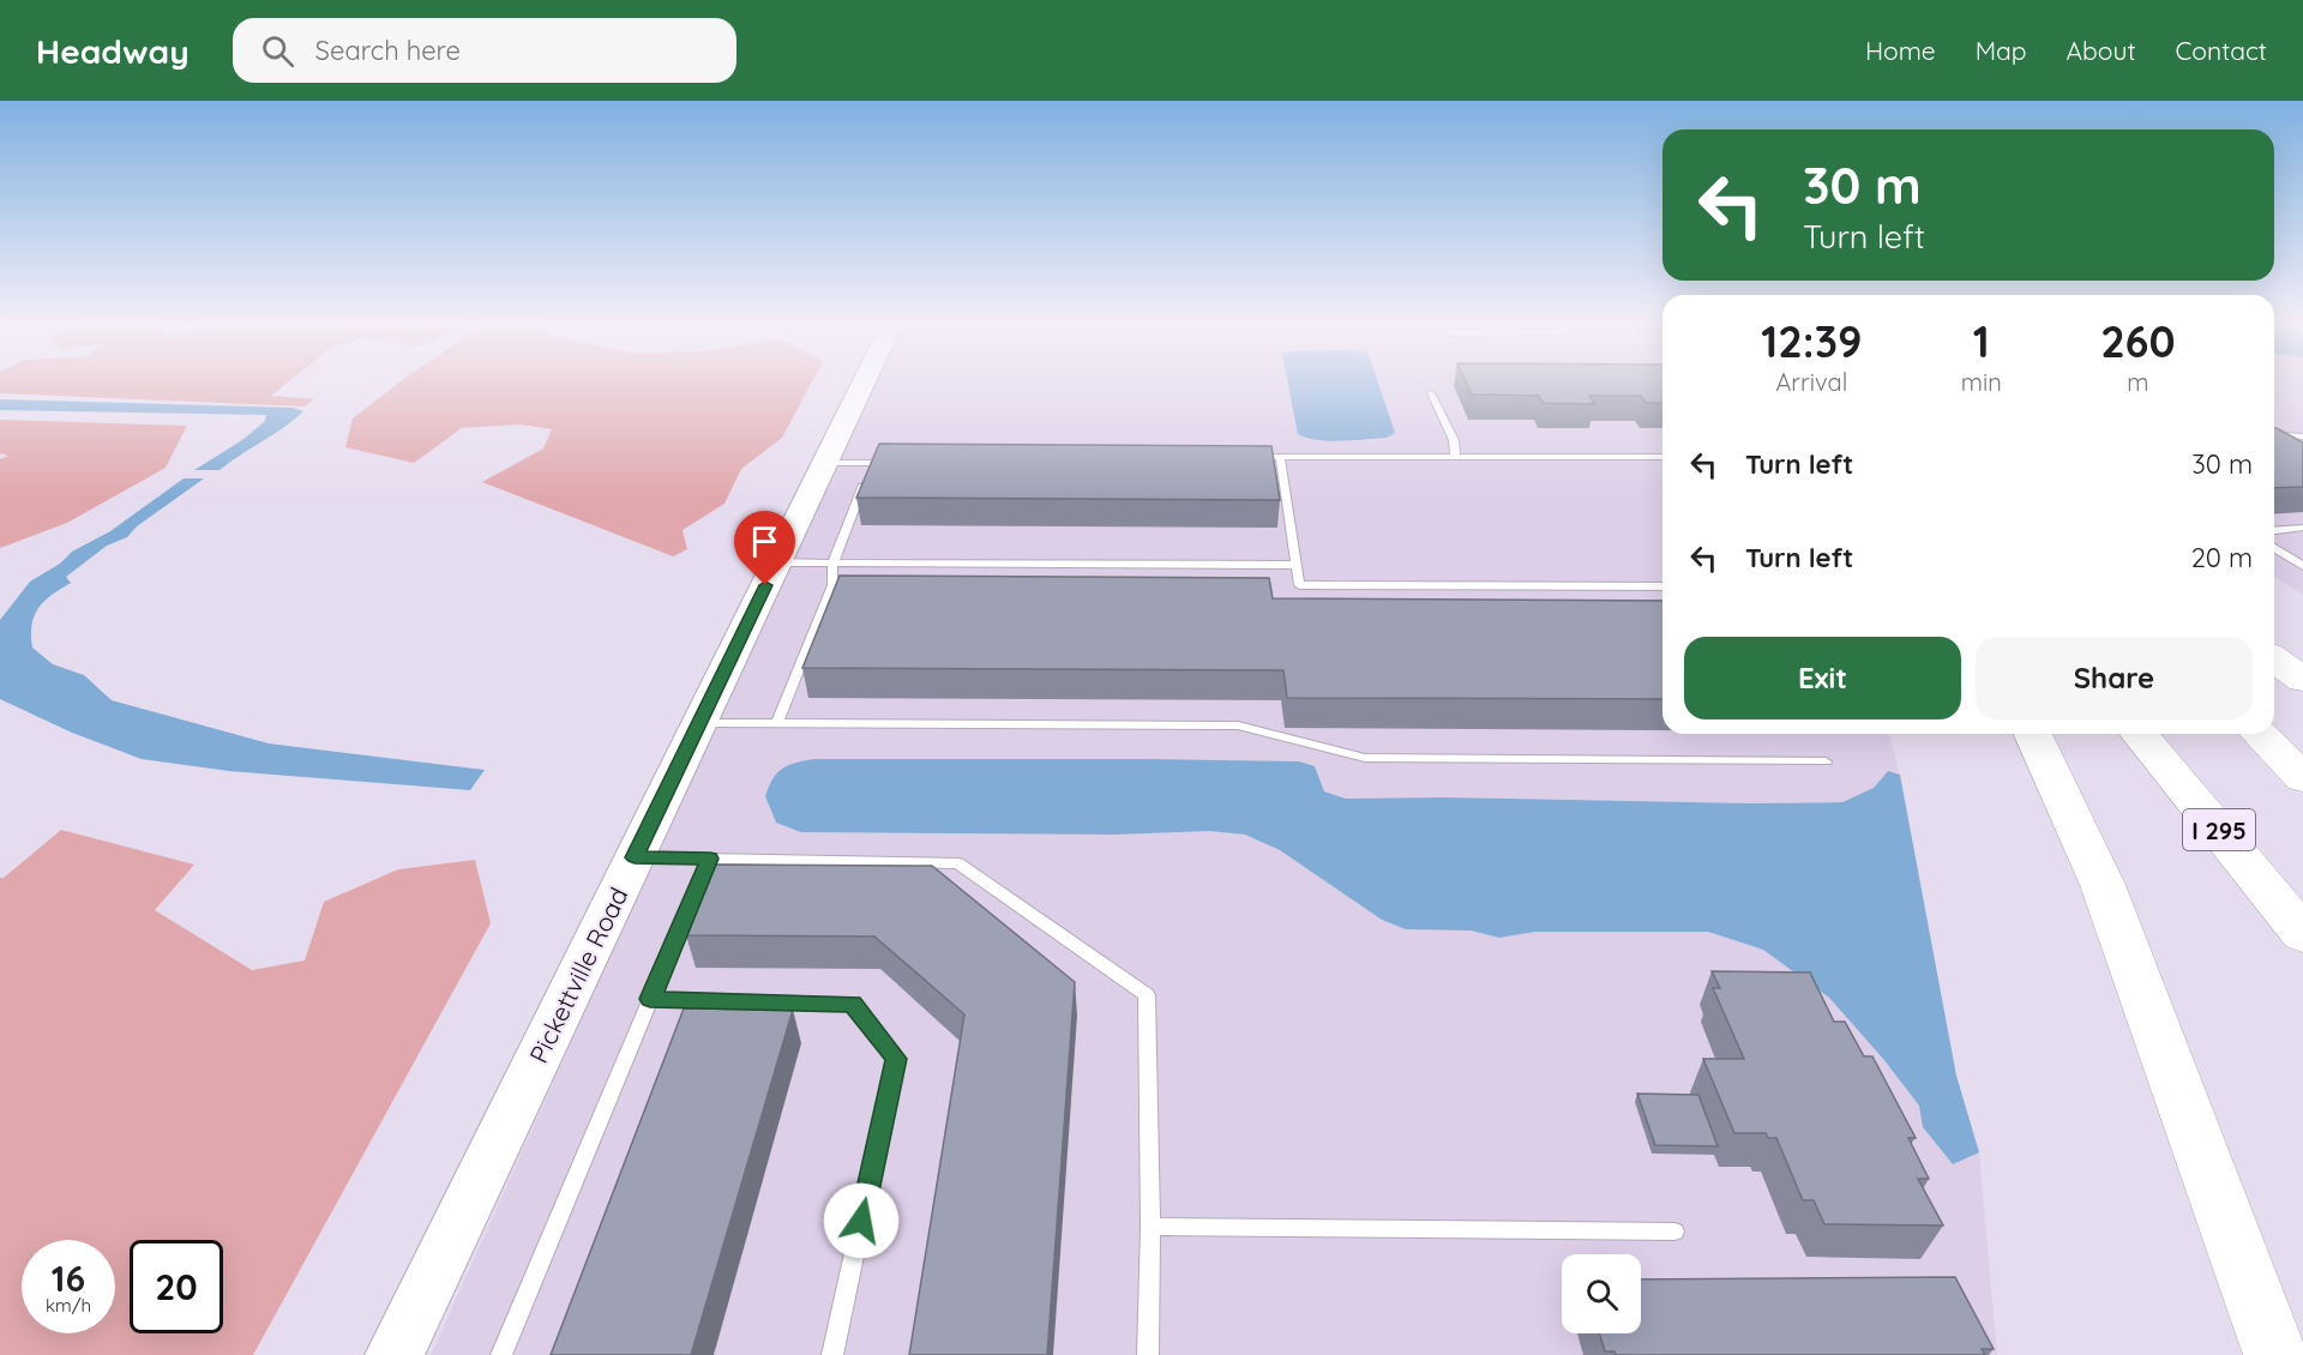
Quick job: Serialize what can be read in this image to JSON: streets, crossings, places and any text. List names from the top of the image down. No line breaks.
{"streets":{"highway":["I 295"],"street":["Pickettville Road"]},"page":{"header":"Headway","search":"Search here","nav":["Home","Map","About","Contact"],"turn":["30 m","Turn left"],"eta":["12:39","Arrival","1","min","260","m"],"list":[{"name":"Turn left","value":"30 m"},{"name":"Turn left","value":"20 m"}],"buttons":["Exit","Share"],"speed":"16 km/h","limit":"20"}}
